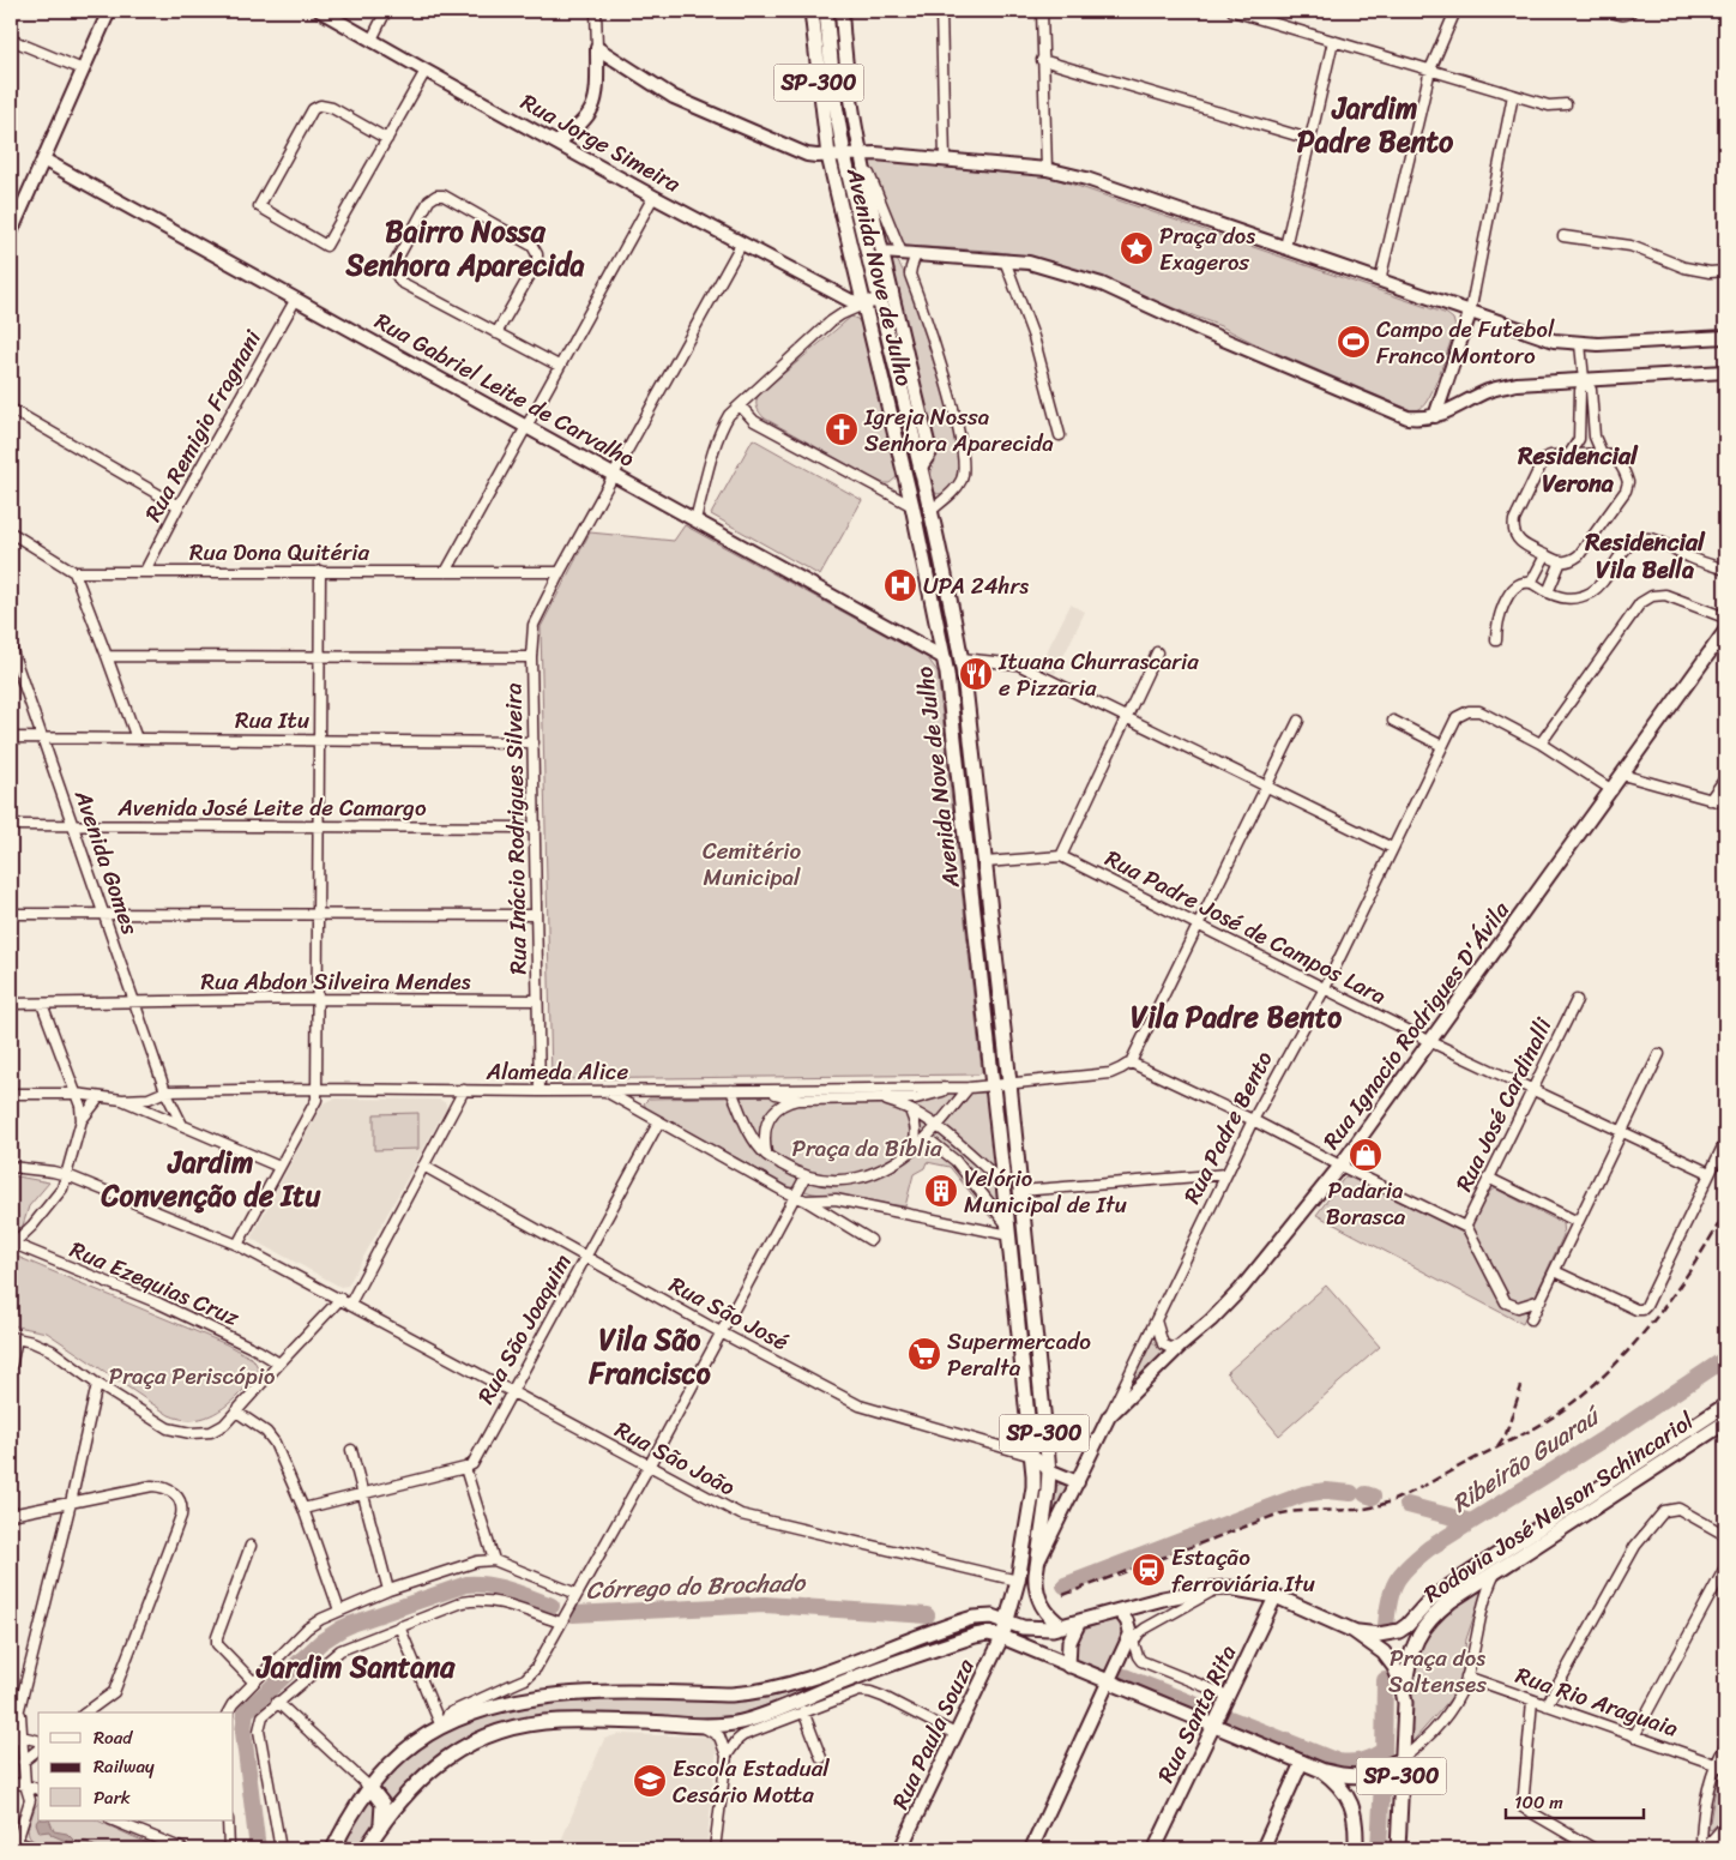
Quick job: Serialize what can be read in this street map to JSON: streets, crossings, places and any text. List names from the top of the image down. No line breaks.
{"streets":{"main road":["SP-300","Avenida Nove de Julho","Rodovia José Nelson Schincariol"],"street":["Rua Jorge Simeira","Rua Gabriel Leite de Carvalho","Rua Remigio Fragnani","Rua Dona Quitéria","Rua Itu","Avenida José Leite de Camargo","Rua Inácio Rodrigues Silveira","Avenida Gomes","Rua Padre José de Campos Lara","Rua Abdon Silveira Mendes","Rua Ignacio Rodrigues D'Ávila","Alameda Alice","Rua José Cardinalli","Rua Padre Bento","Rua Ezequias Cruz","Rua São José","Rua São Joaquim","Rua São João","Rua Rio Araguaia","Rua Santa Rita","Rua Paula Souza"]},"crossings":[["SP-300","Avenida Nove de Julho"],["SP-300","Alameda Alice"],["SP-300","Rua Padre Bento"],["SP-300","Rua São José"],["SP-300","Rua São João"],["SP-300","Rodovia José Nelson Schincariol"],["SP-300","Rua Santa Rita"],["SP-300","Rua Paula Souza"],["Rua Jorge Simeira","Avenida Nove de Julho"],["Rua Jorge Simeira","Rua Inácio Rodrigues Silveira"],["Avenida Nove de Julho","Rua Gabriel Leite de Carvalho"],["Avenida Nove de Julho","Alameda Alice"],["Rua Gabriel Leite de Carvalho","Rua Remigio Fragnani"],["Rua Gabriel Leite de Carvalho","Rua Inácio Rodrigues Silveira"],["Rua Remigio Fragnani","Rua Dona Quitéria"],["Rua Dona Quitéria","Rua Inácio Rodrigues Silveira"],["Rua Itu","Rua Inácio Rodrigues Silveira"],["Rua Itu","Avenida Gomes"],["Avenida José Leite de Camargo","Rua Inácio Rodrigues Silveira"],["Avenida José Leite de Camargo","Avenida Gomes"],["Rua Inácio Rodrigues Silveira","Rua Abdon Silveira Mendes"],["Rua Inácio Rodrigues Silveira","Alameda Alice"],["Avenida Gomes","Rua Abdon Silveira Mendes"],["Avenida Gomes","Alameda Alice"],["Rua Padre José de Campos Lara","Rua Ignacio Rodrigues D'Ávila"],["Rua Padre José de Campos Lara","Rua José Cardinalli"],["Rua Padre José de Campos Lara","Rua Padre Bento"],["Rua Ignacio Rodrigues D'Ávila","Rua Padre Bento"],["Rua São José","Rua São Joaquim"],["Rua São Joaquim","Rua São João"]],"districts":["Jardim Padre Bento","Bairro Nossa Senhora Aparecida","Residencial Verona","Residencial Vila Bella","Vila Padre Bento","Jardim Convenção de Itu","Vila São Francisco","Jardim Santana"],"water":["Ribeirão Guaraú","Córrego do Brochado"],"parks":["Cemitério Municipal","Praça da Bíblia","Praça Periscópio","Praça dos Saltenses"],"places":{"place":["Praça dos Exageros"],"sports":["Campo de Futebol Franco Montoro"],"church":["Igreja Nossa Senhora Aparecida"],"hospital":["UPA 24hrs"],"restaurant":["Ituana Churrascaria e Pizzaria"],"shop":["Padaria Borasca"],"building":["Velório Municipal de Itu"],"supermarket":["Supermercado Peralta"],"station":["Estação ferroviária Itu"],"school or university":["Escola Estadual Cesário Motta"]},"legend":["Road","Railway","Park"],"scale_bar":"100 m"}
